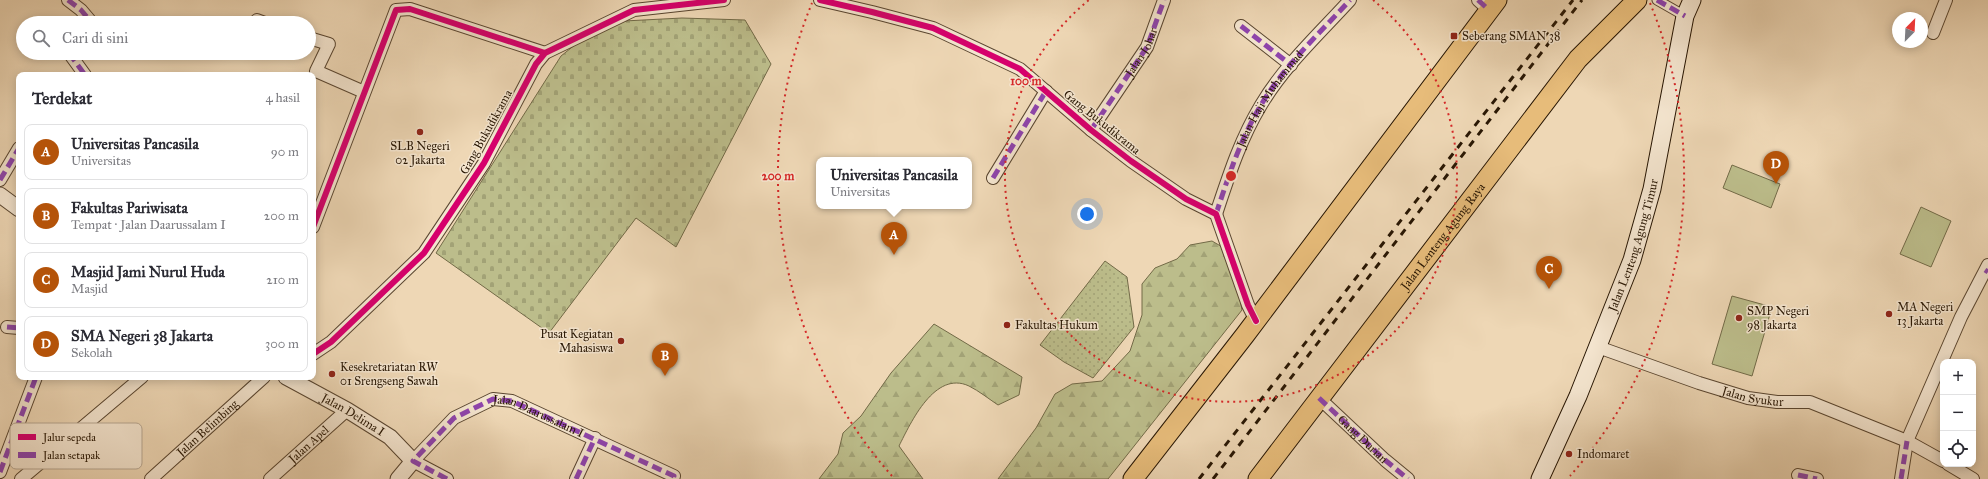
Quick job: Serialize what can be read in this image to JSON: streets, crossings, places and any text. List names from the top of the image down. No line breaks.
{"streets":{"main road":["Jalan Lenteng Agung Raya","Jalan Lenteng Agung Timur"],"street":["Jalan Johar","Jalan Haji Muhammad","Gang Bukudikrama","Jalan Syukur","Jalan Delima I","Jalan Daarussalam I","Jalan Belimbing","Gang Durian","Jalan Apel"]},"crossings":[["Jalan Johar","Gang Bukudikrama"],["Jalan Haji Muhammad","Gang Bukudikrama"],["Jalan Lenteng Agung Raya","Gang Durian"],["Jalan Lenteng Agung Timur","Jalan Syukur"],["Jalan Delima I","Jalan Daarussalam I"],["Jalan Delima I","Jalan Apel"]],"places":{"transit":["Seberang SMAN 38"],"other":["SLB Negeri 02 Jakarta","MA Negeri 13 Jakarta","SMP Negeri 98 Jakarta","Fakultas Hukum","Pusat Kegiatan Mahasiswa","Kesekretariatan RW 01 Srengseng Sawah","Indomaret"]},"legend":["Jalur sepeda","Jalan setapak"],"north":"top right","page":{"search":"Cari di sini","heading":["Terdekat","4 hasil"],"list":[{"mark":"A","name":"Universitas Pancasila","note":"Universitas","value":"90 m"},{"mark":"B","name":"Fakultas Pariwisata","note":"Tempat · Jalan Daarussalam I","value":"200 m"},{"mark":"C","name":"Masjid Jami Nurul Huda","note":"Masjid","value":"210 m"},{"mark":"D","name":"SMA Negeri 38 Jakarta","note":"Sekolah","value":"300 m"}],"pins":["D","A","C","B"],"popup":["Universitas Pancasila","Universitas"],"map_buttons":["+","−"]},"rings":["100 m","200 m"]}
